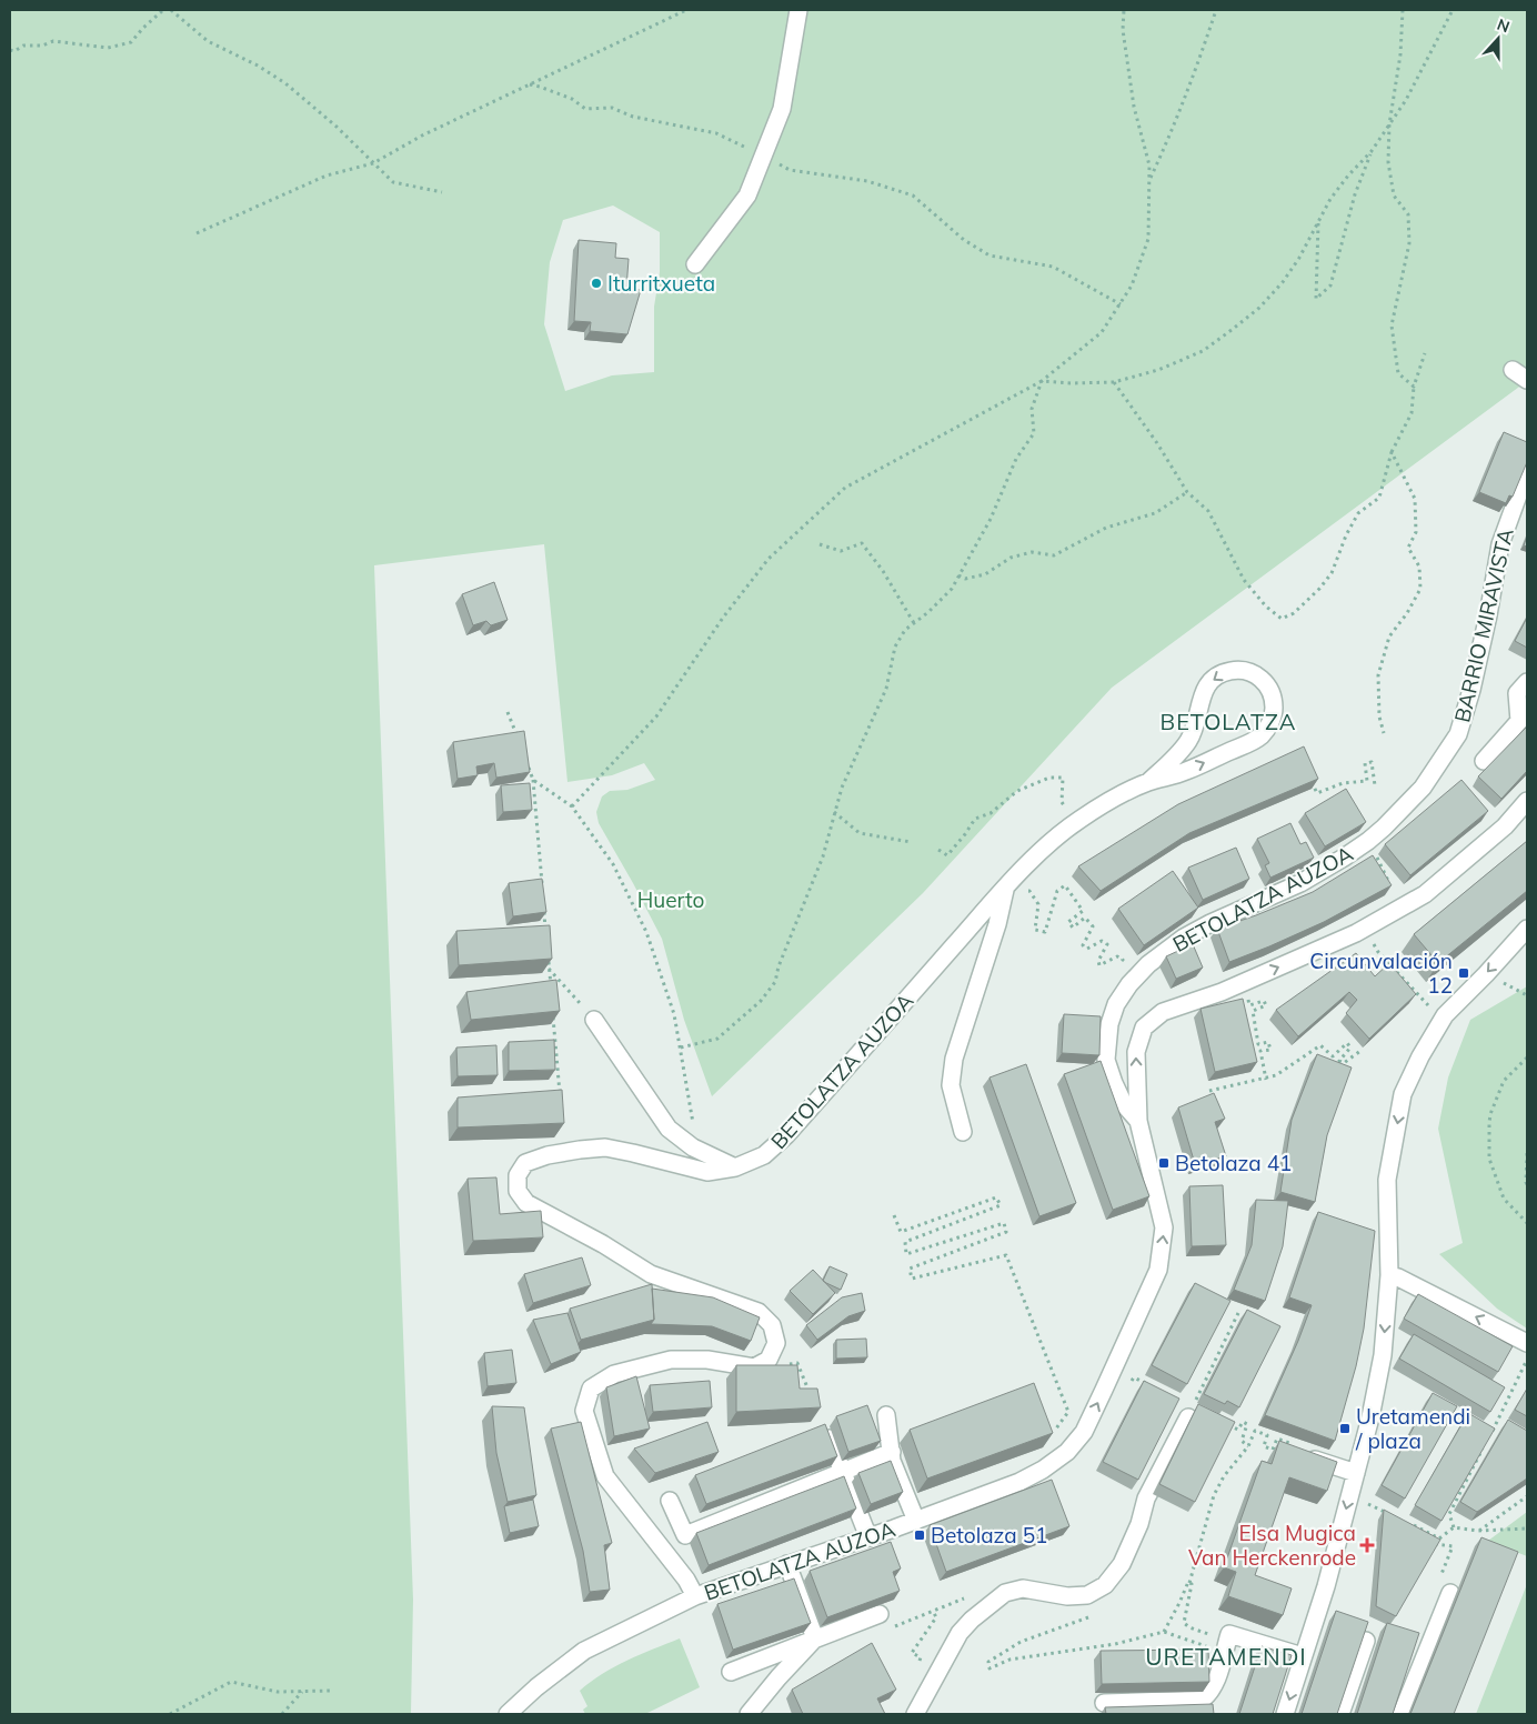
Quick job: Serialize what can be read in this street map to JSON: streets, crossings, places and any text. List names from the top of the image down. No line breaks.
{"streets":{"street":["BARRIO MIRAVISTA","BETOLATZA AUZOA"]},"crossings":[["BARRIO MIRAVISTA","BETOLATZA AUZOA"]],"districts":["BETOLATZA","URETAMENDI"],"parks":["Huerto"],"places":{"other":["Iturritxueta"],"transit":["Circunvalación 12","Betolaza 41","Uretamendi / plaza","Betolaza 51"],"health":["Elsa Mugica Van Herckenrode"]},"north":"top"}
